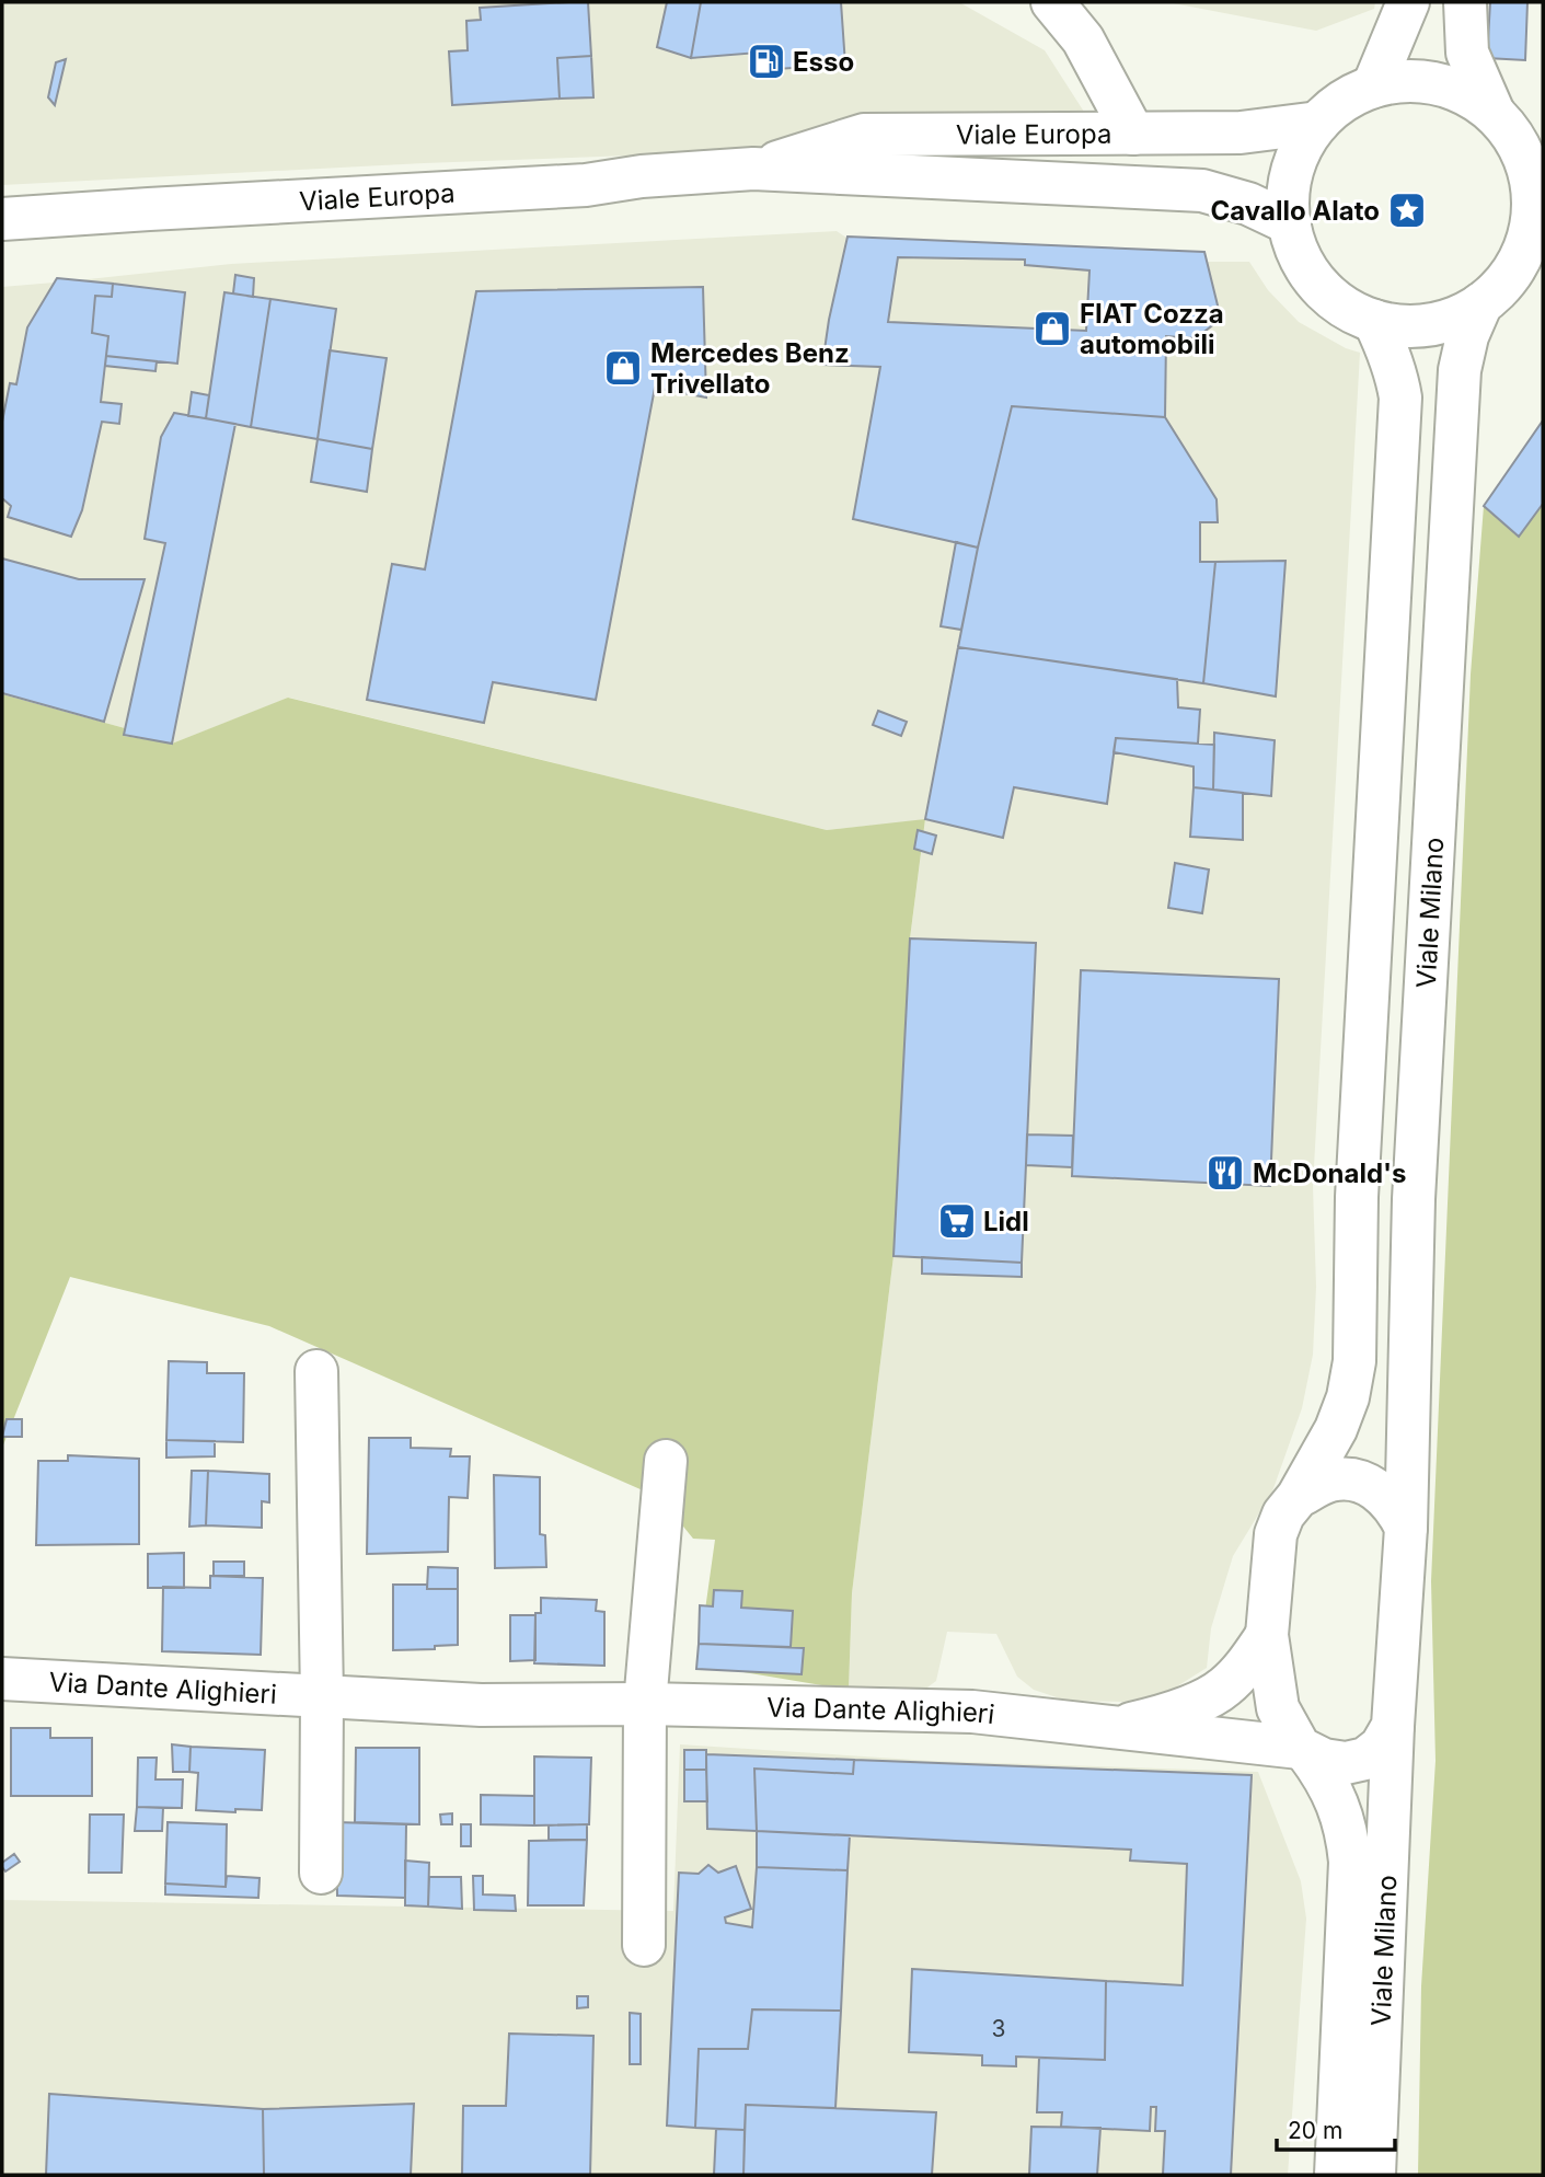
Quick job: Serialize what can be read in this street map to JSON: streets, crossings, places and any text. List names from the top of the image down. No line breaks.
{"streets":{"main road":["Viale Europa","Viale Milano","Via Dante Alighieri"]},"crossings":[["Viale Europa","Viale Milano"],["Viale Milano","Via Dante Alighieri"]],"places":{"fuel station":["Esso"],"place":["Cavallo Alato"],"shop":["FIAT Cozza automobili","Mercedes Benz Trivellato"],"restaurant":["McDonald's"],"supermarket":["Lidl"]},"house_numbers":["3"],"scale_bar":"20 m"}
